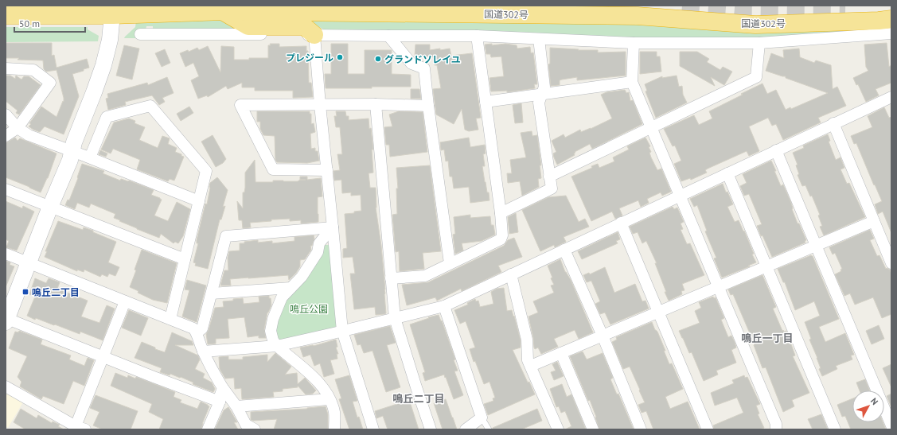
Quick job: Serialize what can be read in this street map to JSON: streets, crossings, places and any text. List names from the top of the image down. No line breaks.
{"streets":{"highway":["国道302号"]},"districts":["鳴丘一丁目","鳴丘二丁目"],"parks":["鳴丘公園"],"places":{"other":["プレジール","グランドソレイユ"],"transit":["鳴丘二丁目"]},"scale_bar":"50 m","north":"top right"}
